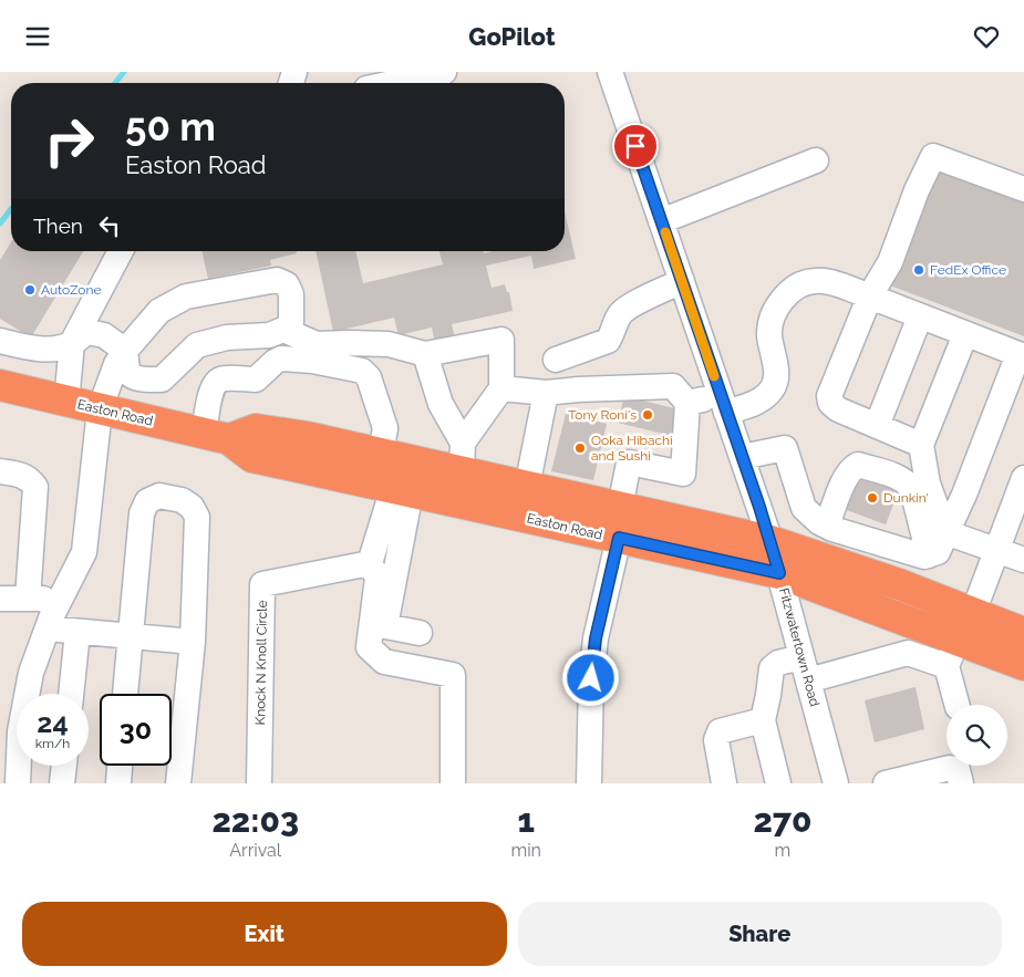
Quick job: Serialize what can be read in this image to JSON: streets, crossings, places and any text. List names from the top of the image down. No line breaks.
{"streets":{"highway":["Easton Road"],"street":["Fitzwatertown Road","Knock N Knoll Circle"]},"crossings":[["Easton Road","Fitzwatertown Road"]],"places":["FedEx Office","AutoZone","Tony Roni's","Ooka Hibachi and Sushi","Dunkin'"],"page":{"header":"GoPilot","turn":["50 m","Easton Road"],"then":"Then","speed":"24 km/h","limit":"30","eta":["22:03","Arrival","1","min","270","m"],"buttons":["Exit","Share"]}}
